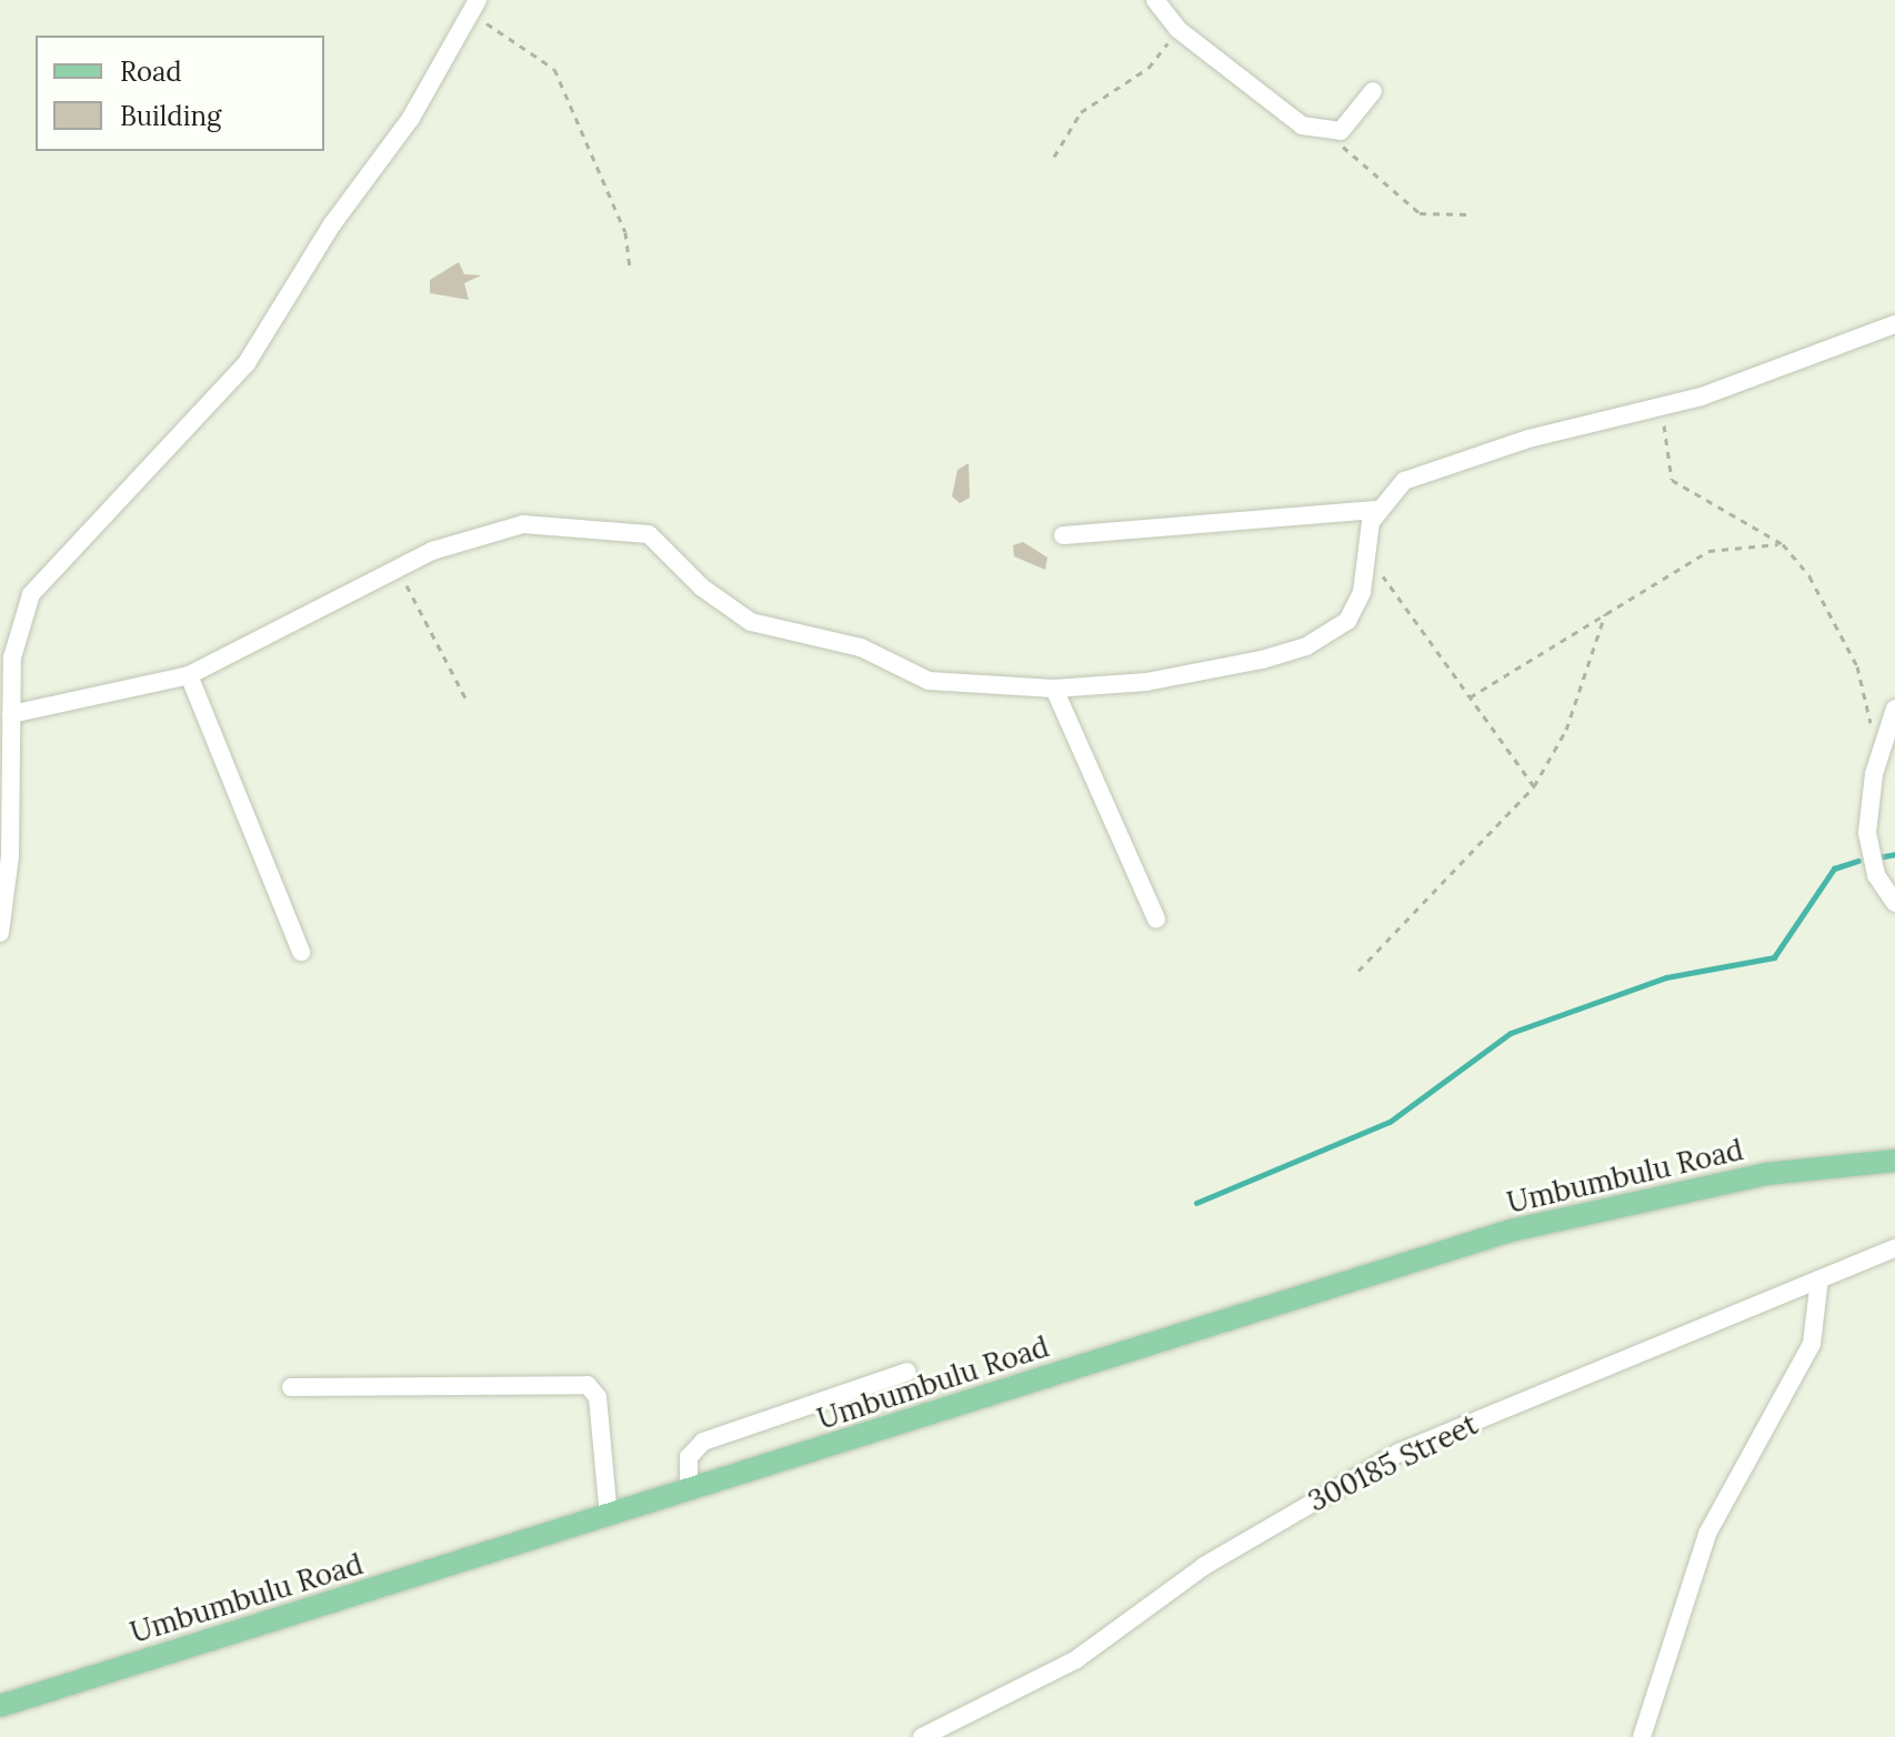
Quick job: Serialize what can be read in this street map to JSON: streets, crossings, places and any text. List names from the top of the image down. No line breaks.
{"streets":{"main road":["Umbumbulu Road"],"street":["300185 Street"]},"legend":["Road","Building"]}
